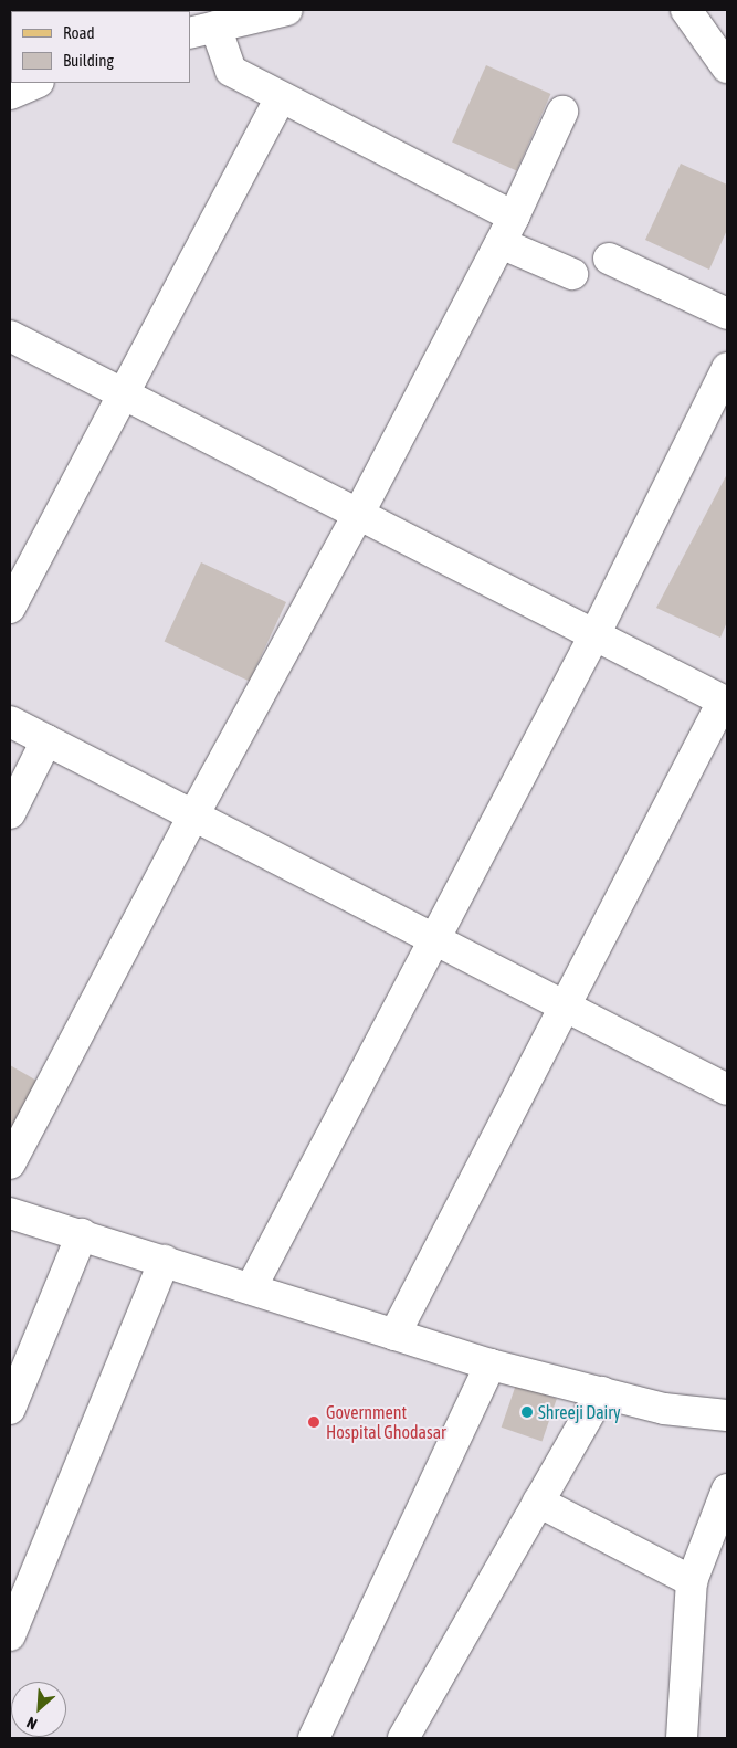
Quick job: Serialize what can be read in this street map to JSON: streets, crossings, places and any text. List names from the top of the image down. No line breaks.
{"places":["Shreeji Dairy","Government Hospital Ghodasar"],"legend":["Road","Building"],"north":"bottom left"}
